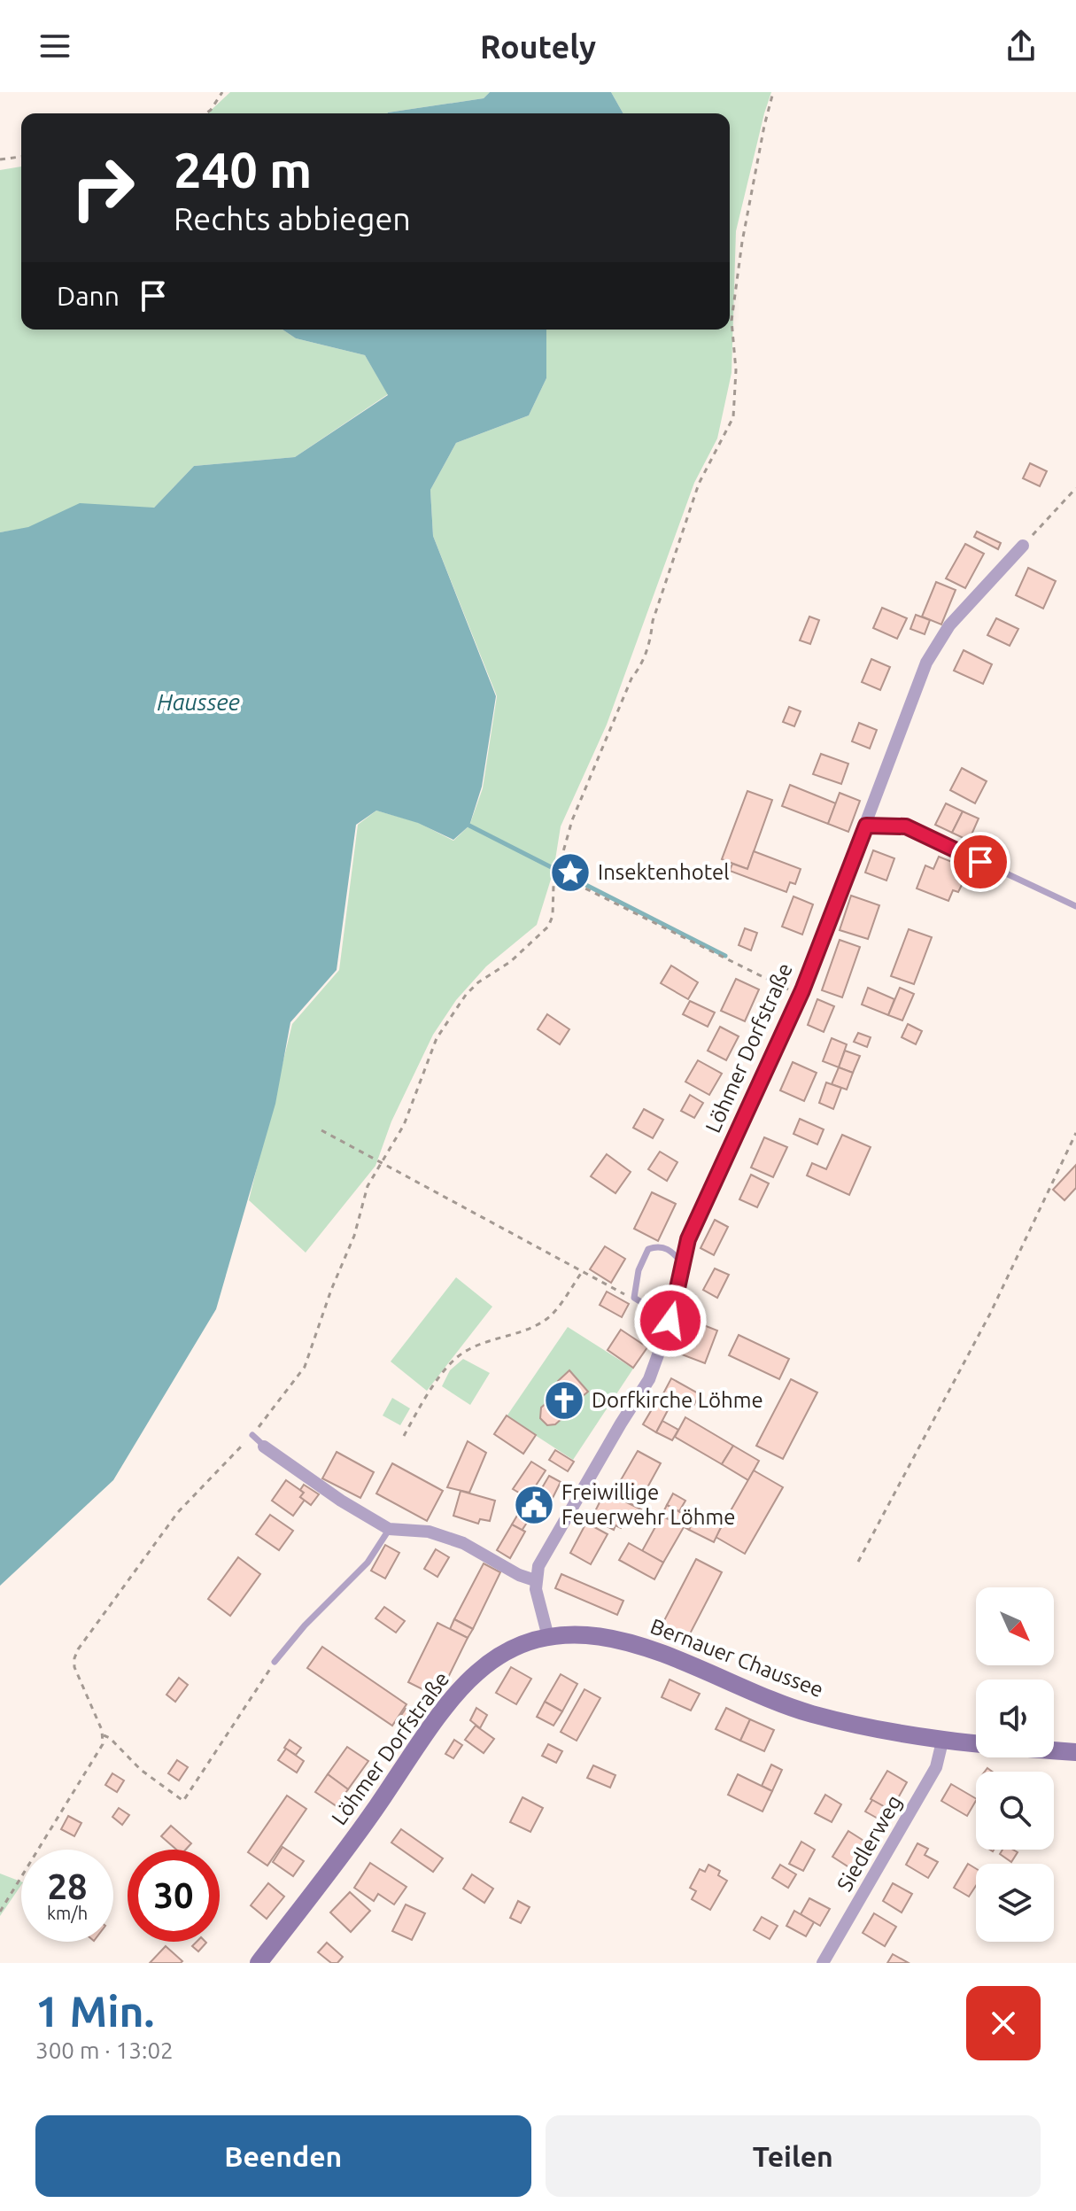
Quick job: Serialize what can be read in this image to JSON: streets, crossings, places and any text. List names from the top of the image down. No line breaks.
{"streets":{"main road":["Löhmer Dorfstraße","Bernauer Chaussee"],"street":["Siedlerweg"]},"crossings":[["Löhmer Dorfstraße","Bernauer Chaussee"],["Bernauer Chaussee","Siedlerweg"]],"water":["Haussee"],"places":{"place":["Insektenhotel"],"church":["Dorfkirche Löhme"],"public building":["Freiwillige Feuerwehr Löhme"]},"north":"bottom right","page":{"header":"Routely","turn":["240 m","Rechts abbiegen"],"then":"Dann","speed":"28 km/h","limit":"30","heading":["1 Min.","300 m · 13:02"],"buttons":["Beenden","Teilen"]}}
